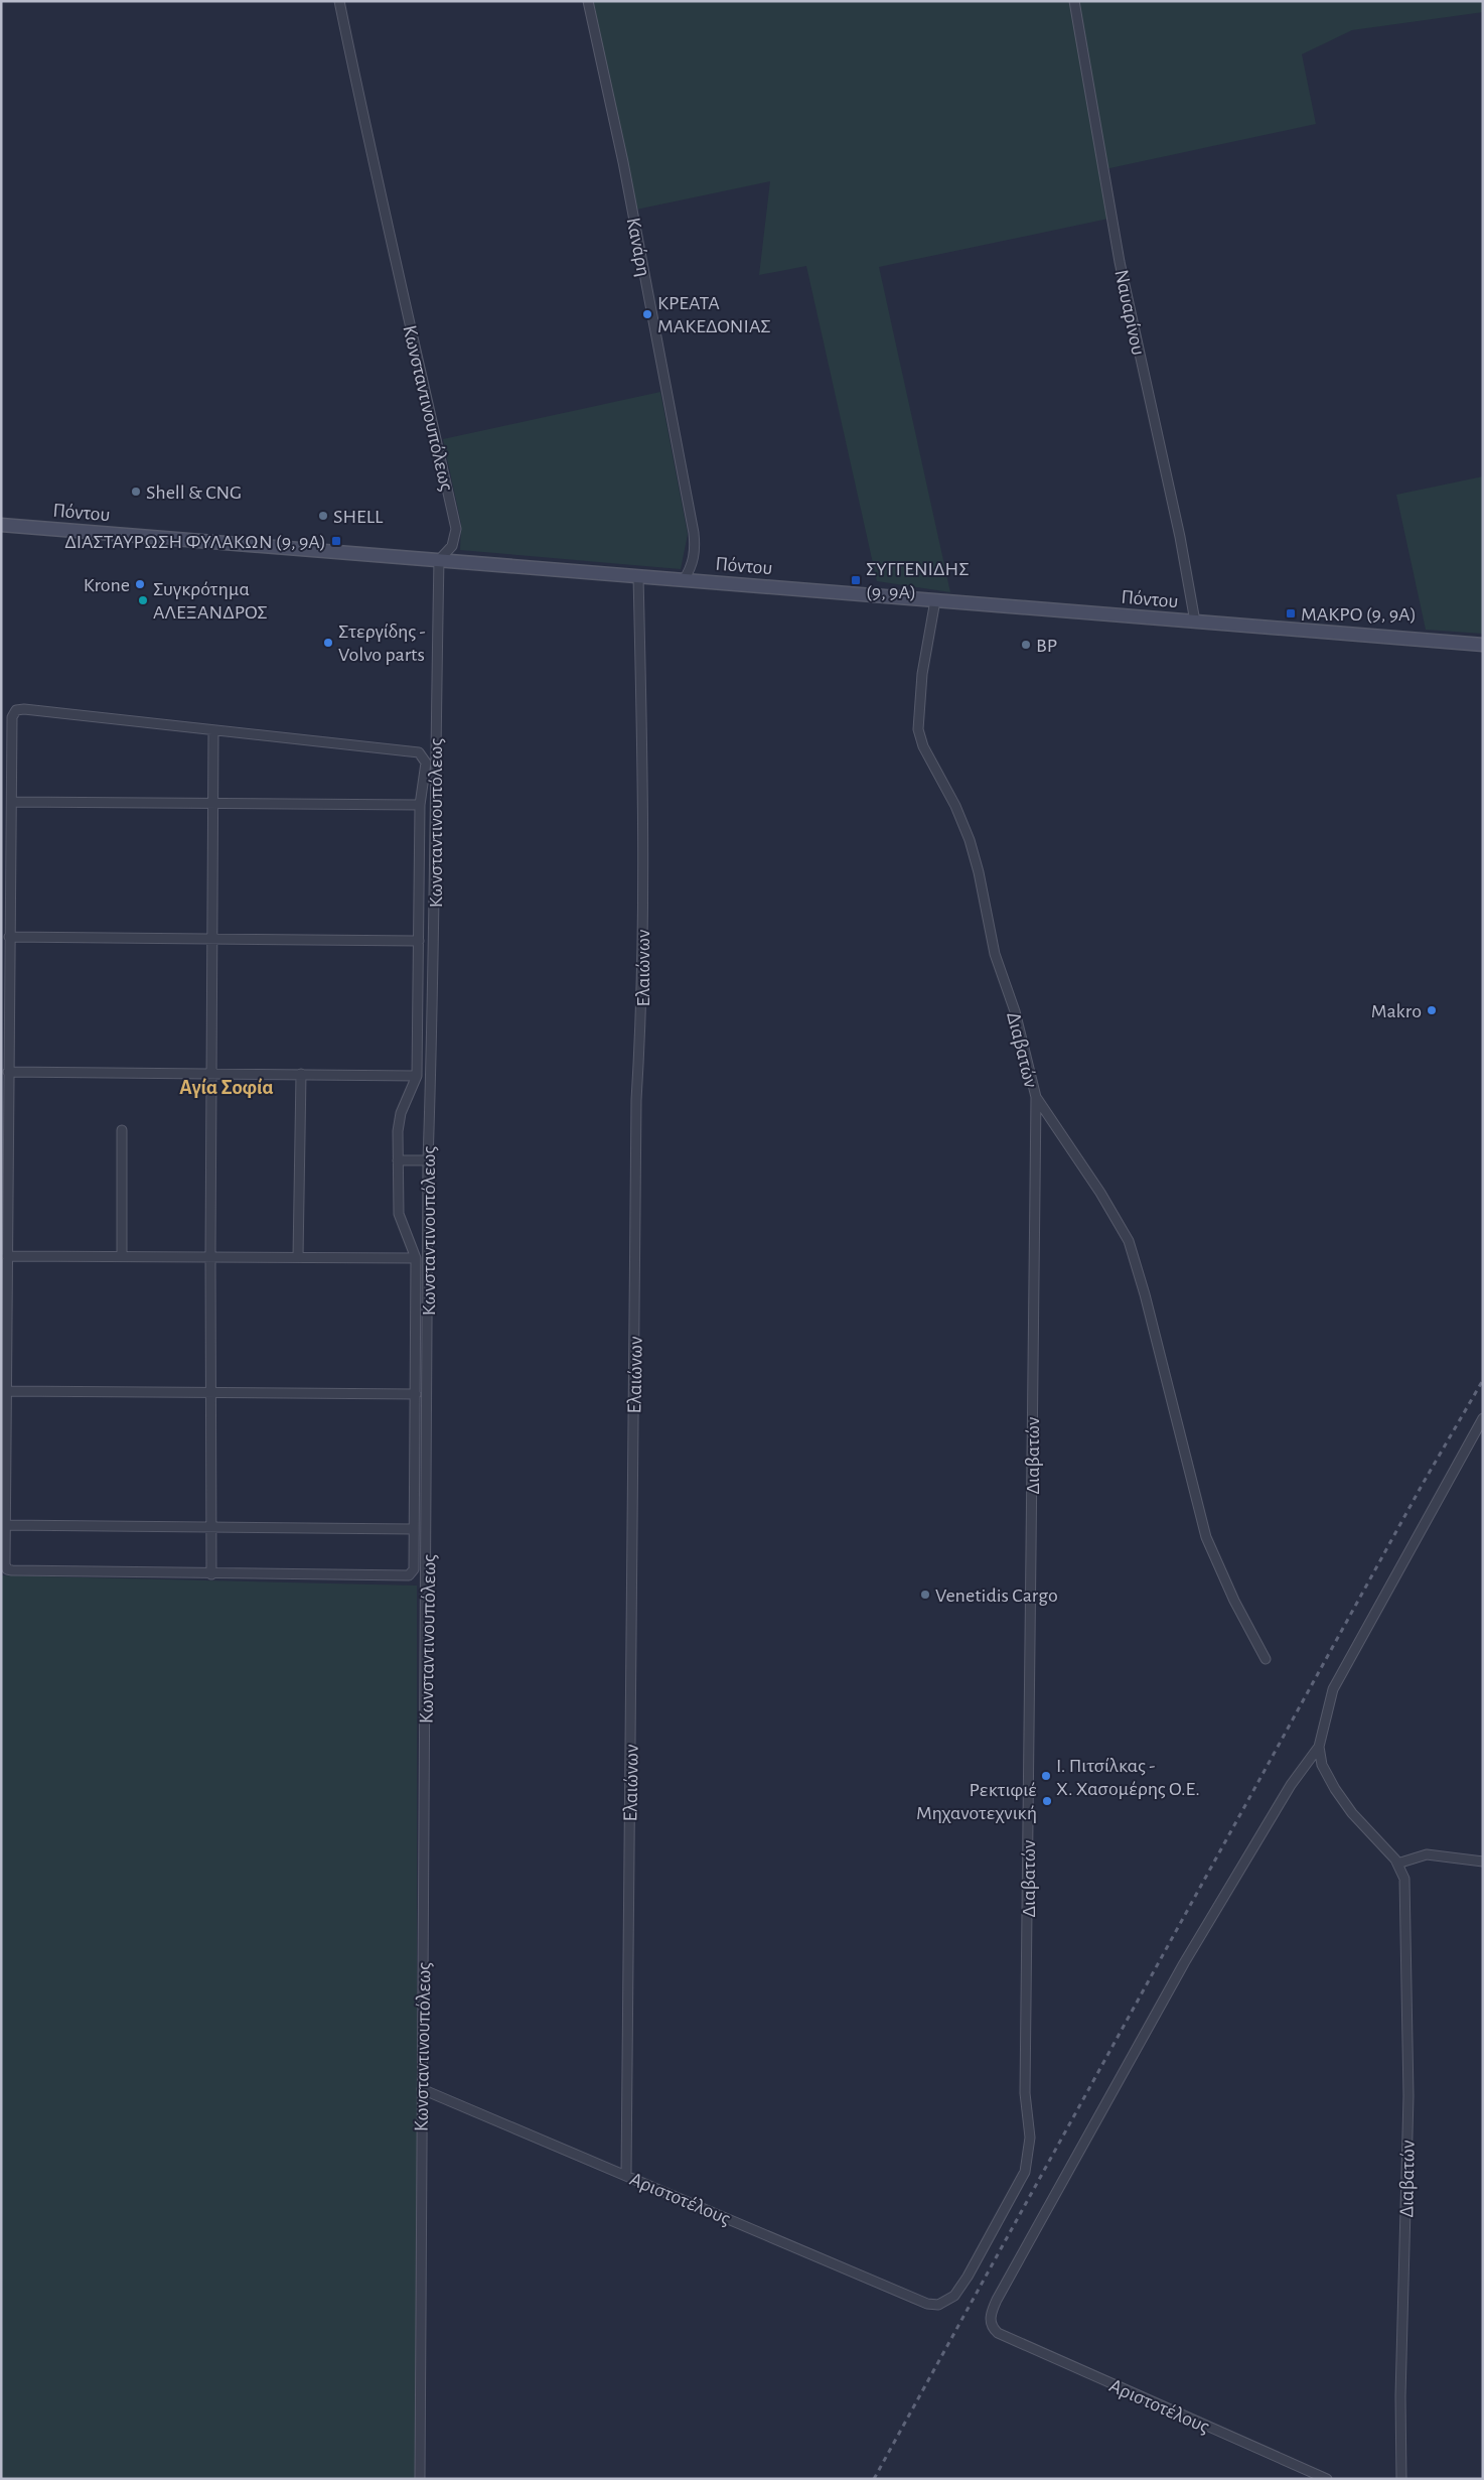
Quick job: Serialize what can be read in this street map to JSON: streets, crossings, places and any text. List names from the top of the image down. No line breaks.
{"streets":{"street":["Κανάρη","Ναυαρίνου","Κωνσταντινουπόλεως","Πόντου","Ελαιώνων","Διαβατών","Αριστοτέλους"]},"crossings":[["Κανάρη","Πόντου"],["Ναυαρίνου","Πόντου"],["Κωνσταντινουπόλεως","Πόντου"],["Κωνσταντινουπόλεως","Αριστοτέλους"],["Πόντου","Ελαιώνων"],["Πόντου","Διαβατών"],["Ελαιώνων","Αριστοτέλους"],["Διαβατών","Αριστοτέλους"]],"districts":["Αγία Σοφία"],"places":{"other":["ΚΡΕΑΤΑ ΜΑΚΕΔΟΝΙΑΣ","Shell & CNG","SHELL","Krone","Συγκρότημα ΑΛΕΞΑΝΔΡΟΣ","Στεργίδης - Volvo parts","BP","Makro","Venetidis Cargo","Ι. Πιτσίλκας - Χ. Χασομέρης Ο.Ε.","Ρεκτιφιέ Μηχανοτεχνική"],"transit":["ΔΙΑΣΤΑΥΡΩΣΗ ΦΥΛΑΚΩΝ (9, 9Α)","ΣΥΓΓΕΝΙΔΗΣ (9, 9Α)","ΜΑΚΡΟ (9, 9Α)"]}}
